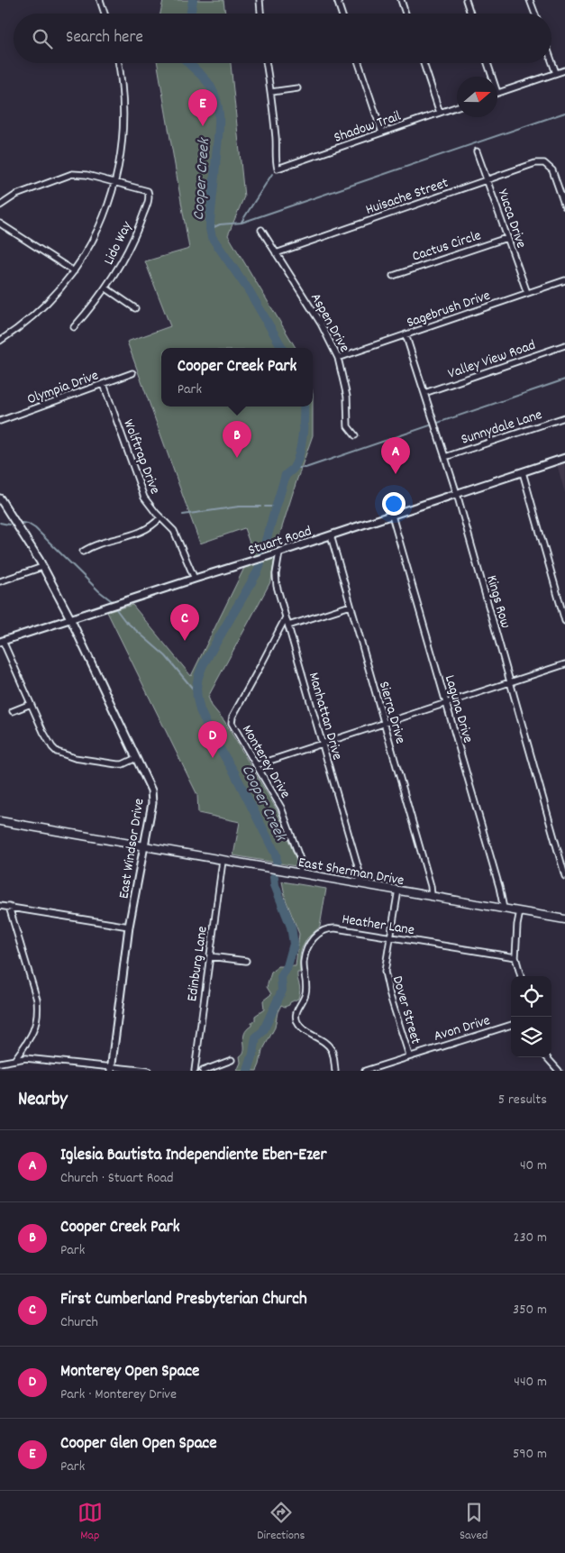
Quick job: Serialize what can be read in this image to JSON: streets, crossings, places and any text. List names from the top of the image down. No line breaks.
{"streets":{"main road":["East Sherman Drive"],"street":["Shadow Trail","Huisache Street","Yucca Drive","Lido Way","Cactus Circle","Sagebrush Drive","Aspen Drive","Valley View Road","Olympia Drive","Sunnydale Lane","Wolftrap Drive","Stuart Road","Kings Row","Laguna Drive","Sierra Drive","Manhattan Drive","Monterey Drive","East Windsor Drive","Heather Lane","Edinburg Lane","Dover Street","Avon Drive"]},"crossings":[["Huisache Street","Yucca Drive"],["Huisache Street","Aspen Drive"],["Yucca Drive","Cactus Circle"],["Yucca Drive","Sagebrush Drive"],["Sagebrush Drive","Aspen Drive"],["Sagebrush Drive","Kings Row"],["Valley View Road","Kings Row"],["Olympia Drive","Wolftrap Drive"],["Sunnydale Lane","Kings Row"],["Wolftrap Drive","Stuart Road"],["Stuart Road","Kings Row"],["Stuart Road","Laguna Drive"],["Stuart Road","Sierra Drive"],["Stuart Road","Manhattan Drive"],["Stuart Road","East Windsor Drive"],["Laguna Drive","East Sherman Drive"],["Sierra Drive","East Sherman Drive"],["Manhattan Drive","Monterey Drive"],["Manhattan Drive","East Sherman Drive"],["Monterey Drive","East Sherman Drive"],["East Windsor Drive","East Sherman Drive"],["East Sherman Drive","Edinburg Lane"],["East Sherman Drive","Dover Street"],["Heather Lane","Dover Street"],["Dover Street","Avon Drive"]],"water":["Cooper Creek"],"north":"right","page":{"search":"Search here","pins":["E","B","A","C","D"],"popup":["Cooper Creek Park","Park"],"heading":["Nearby","5 results"],"list":[{"mark":"A","name":"Iglesia Bautista Independiente Eben-Ezer","note":"Church · Stuart Road","value":"40 m"},{"mark":"B","name":"Cooper Creek Park","note":"Park","value":"230 m"},{"mark":"C","name":"First Cumberland Presbyterian Church","note":"Church","value":"350 m"},{"mark":"D","name":"Monterey Open Space","note":"Park · Monterey Drive","value":"440 m"},{"mark":"E","name":"Cooper Glen Open Space","note":"Park","value":"590 m"}],"nav":["Map","Directions","Saved"]}}
